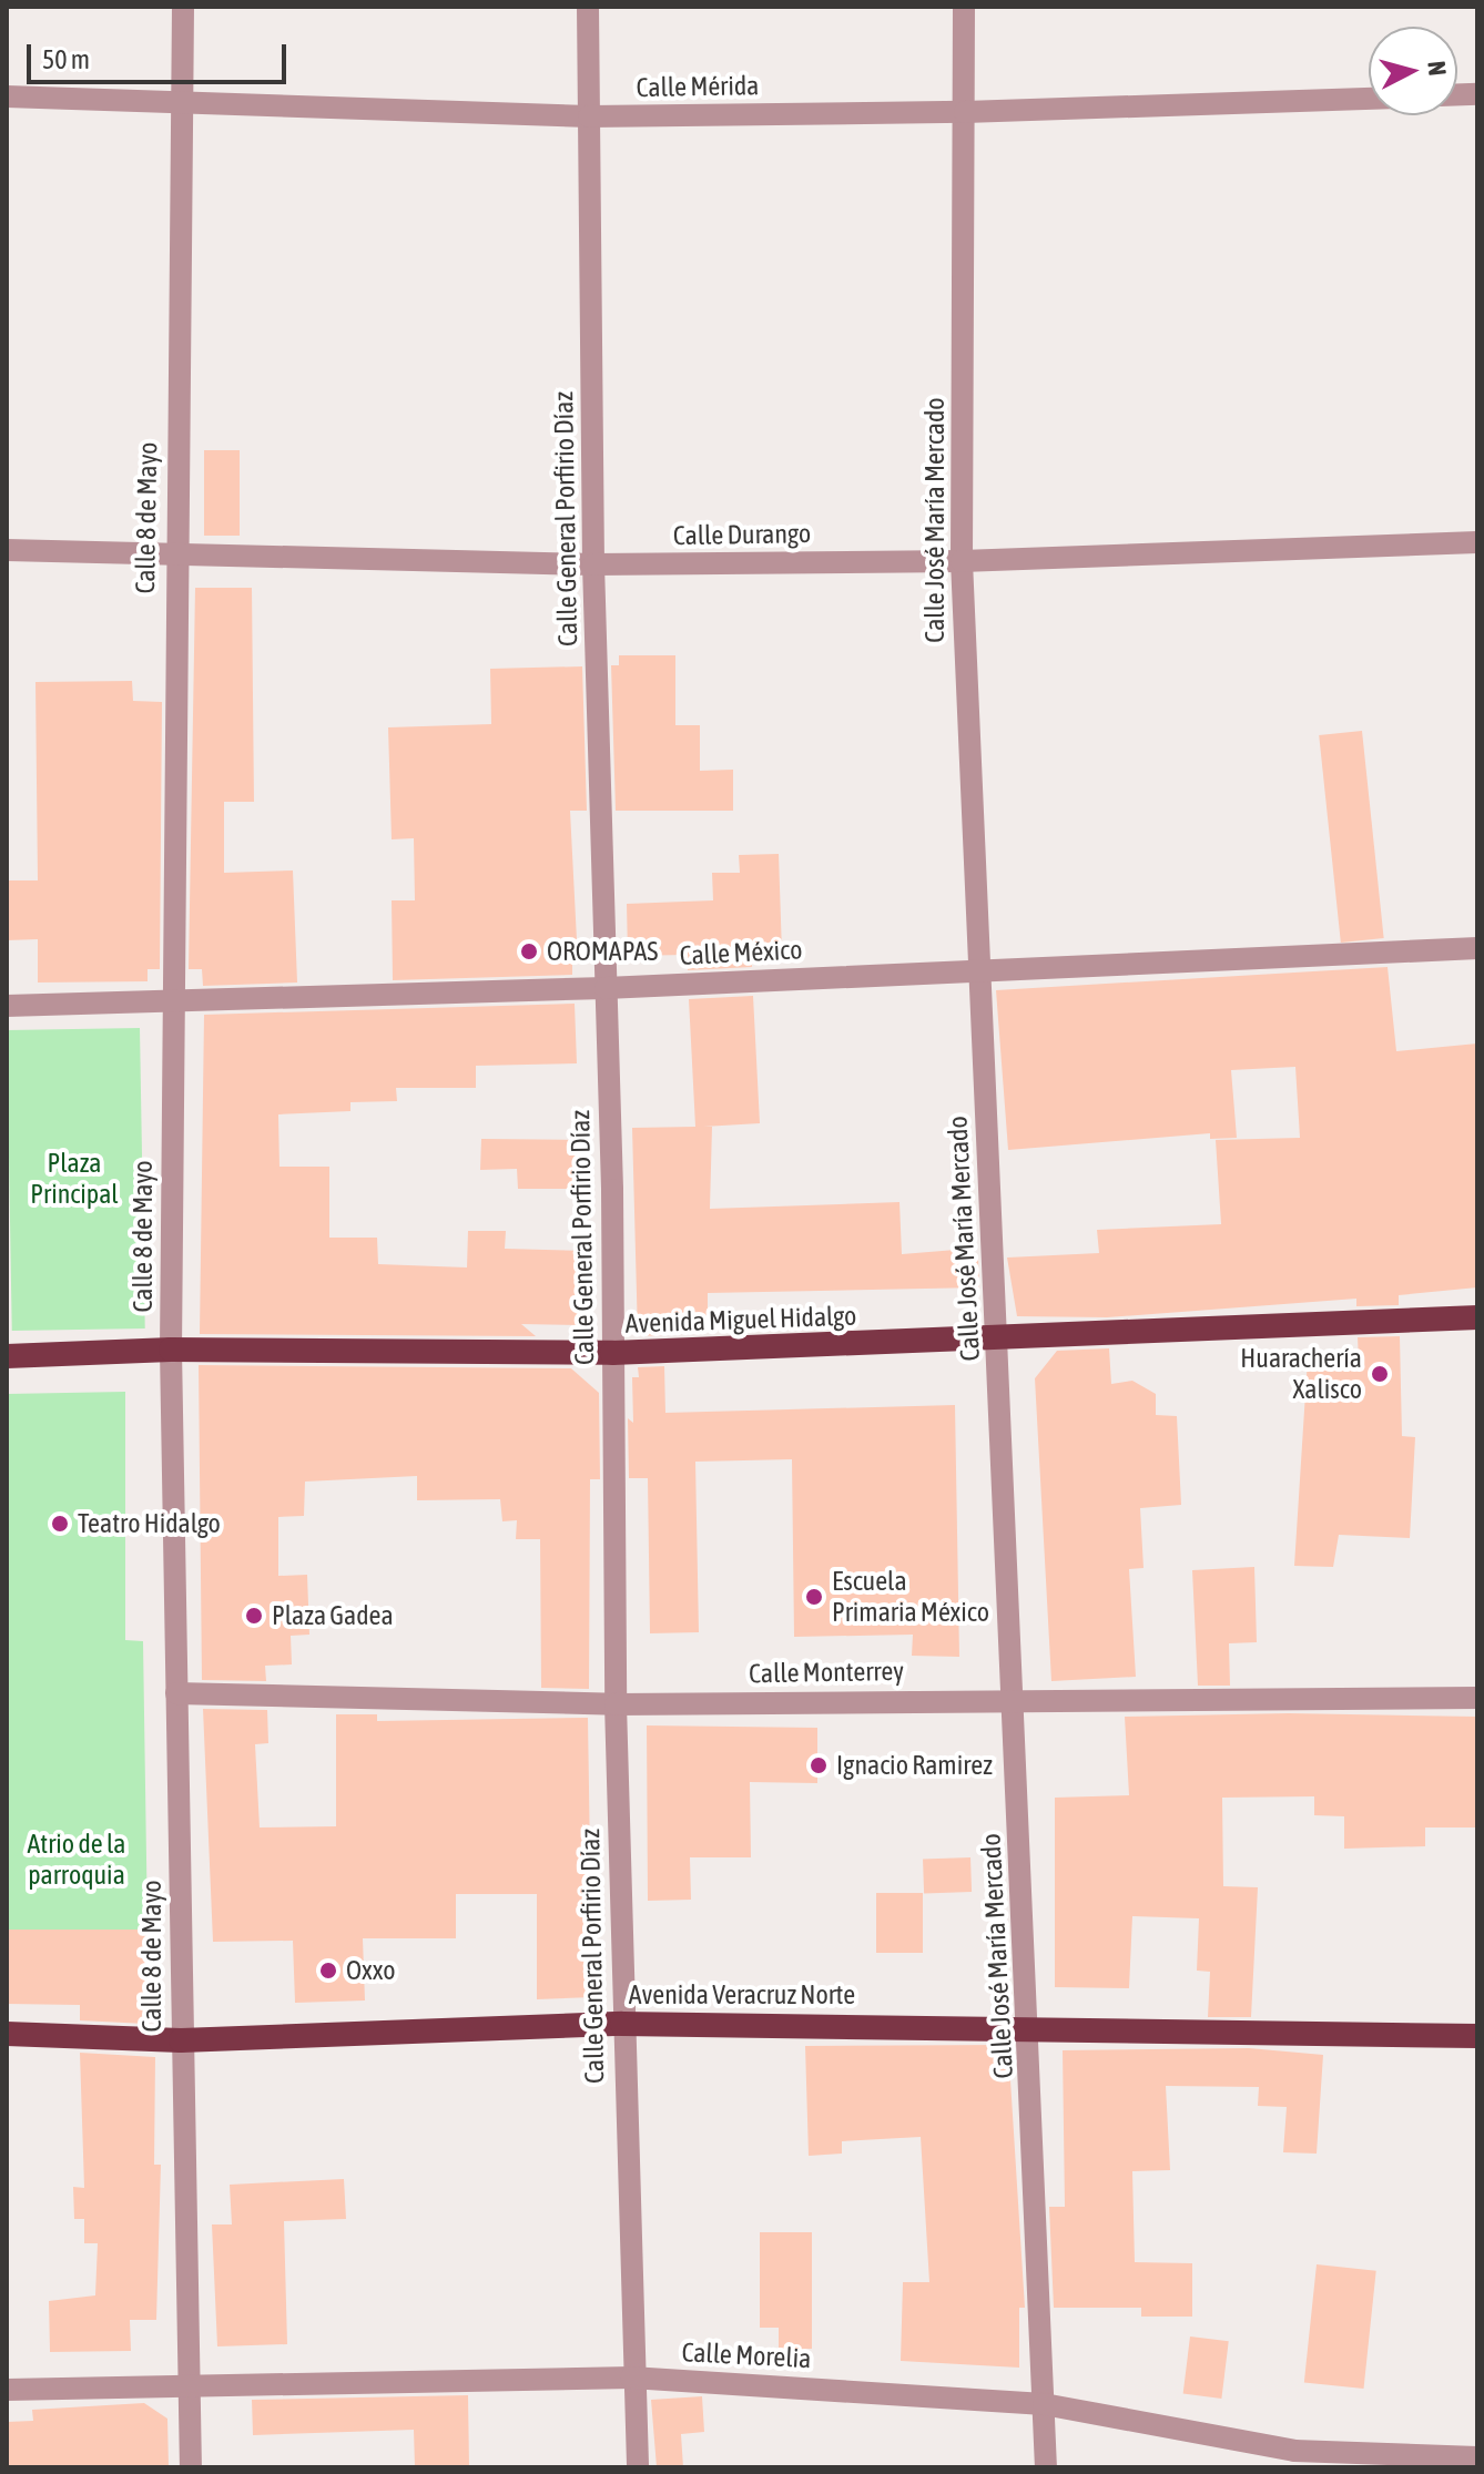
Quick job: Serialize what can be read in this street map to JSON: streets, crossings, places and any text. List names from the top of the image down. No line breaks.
{"streets":{"highway":["Avenida Miguel Hidalgo","Avenida Veracruz Norte"],"street":["Calle Mérida","Calle 8 de Mayo","Calle General Porfirio Díaz","Calle José María Mercado","Calle Durango","Calle México","Calle Monterrey","Calle Morelia"]},"crossings":[["Calle Mérida","Calle 8 de Mayo"],["Calle Mérida","Calle General Porfirio Díaz"],["Calle Mérida","Calle José María Mercado"],["Calle 8 de Mayo","Calle Durango"],["Calle 8 de Mayo","Calle México"],["Calle 8 de Mayo","Avenida Miguel Hidalgo"],["Calle 8 de Mayo","Calle Monterrey"],["Calle 8 de Mayo","Avenida Veracruz Norte"],["Calle 8 de Mayo","Calle Morelia"],["Calle General Porfirio Díaz","Calle Durango"],["Calle General Porfirio Díaz","Calle México"],["Calle General Porfirio Díaz","Avenida Miguel Hidalgo"],["Calle General Porfirio Díaz","Calle Monterrey"],["Calle General Porfirio Díaz","Avenida Veracruz Norte"],["Calle General Porfirio Díaz","Calle Morelia"],["Calle José María Mercado","Calle Durango"],["Calle José María Mercado","Calle México"],["Calle José María Mercado","Avenida Miguel Hidalgo"],["Calle José María Mercado","Calle Monterrey"],["Calle José María Mercado","Avenida Veracruz Norte"],["Calle José María Mercado","Calle Morelia"]],"parks":["Plaza Principal","Atrio de la parroquia"],"places":["OROMAPAS","Huarachería Xalisco","Teatro Hidalgo","Escuela Primaria México","Plaza Gadea","Ignacio Ramirez","Oxxo"],"scale_bar":"50 m","north":"right"}
